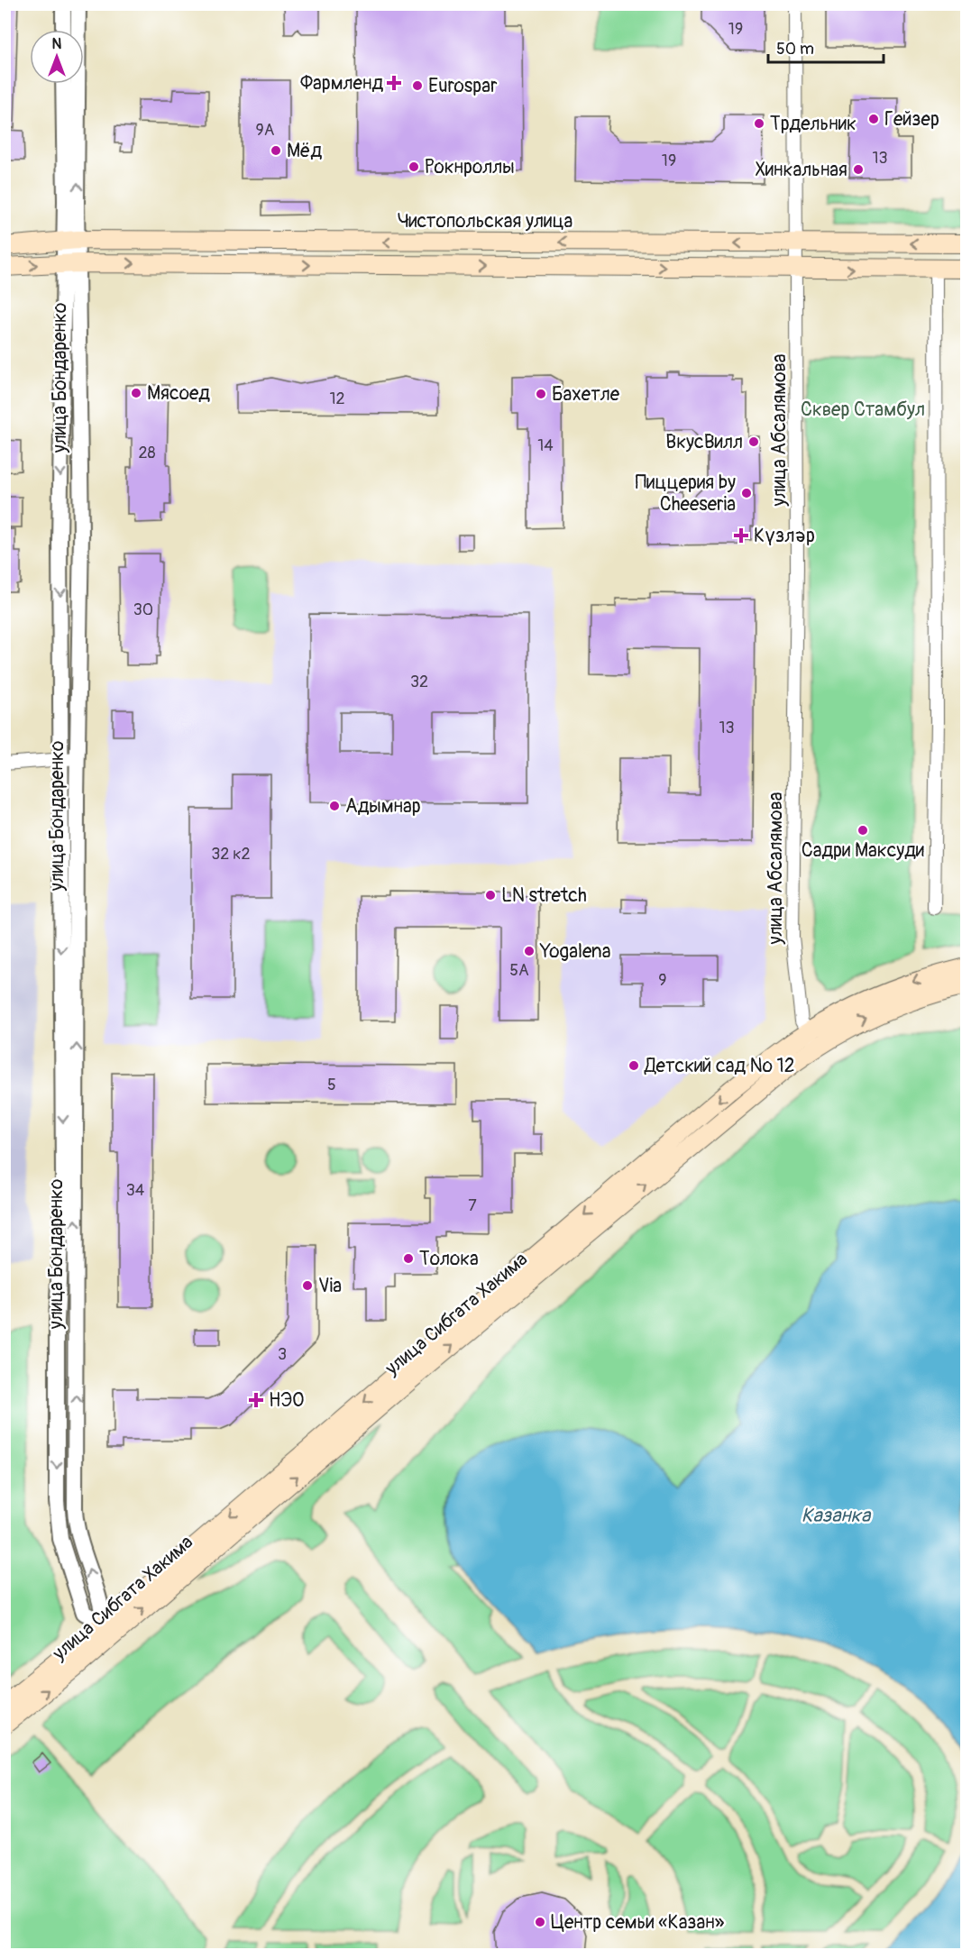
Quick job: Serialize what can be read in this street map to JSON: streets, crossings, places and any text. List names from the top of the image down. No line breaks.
{"streets":{"main road":["Чистопольская улица","улица Сибгата Хакима"],"street":["улица Бондаренко","улица Абсалямова"]},"crossings":[["Чистопольская улица","улица Бондаренко"],["Чистопольская улица","улица Абсалямова"],["улица Бондаренко","улица Сибгата Хакима"],["улица Абсалямова","улица Сибгата Хакима"]],"water":["Казанка"],"parks":["Сквер Стамбул"],"places":{"health":["Фармленд","Күзләр","НЭО"],"other":["Eurospar","Гейзер","Трдельник","Мёд","Рокнроллы","Хинкальная","Мясоед","Бахетле","ВкусВилл","Пиццерия by Cheeseria","Адымнар","Садри Максуди","LN stretch","Yogalena","Детский сад № 12","Толока","Via","Центр семьи «Казан»"]},"house_numbers":["19","9А","13","19","12","14","28","30","32","13","32 к2","5А","9","5","34","7","3"],"scale_bar":"50 m","north":"top"}
